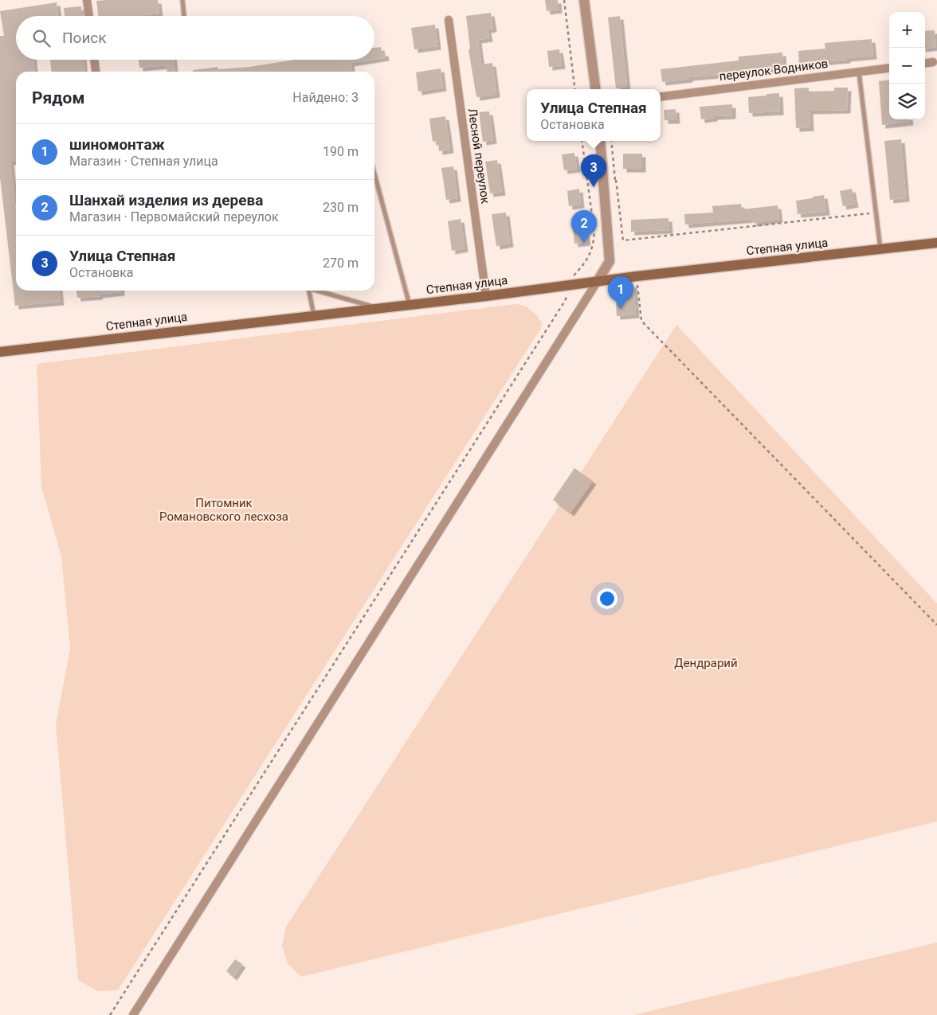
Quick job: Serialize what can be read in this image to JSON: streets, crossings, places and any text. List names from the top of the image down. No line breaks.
{"streets":{"main road":["Степная улица"],"street":["переулок Водников","Лесной переулок"]},"crossings":[["Лесной переулок","Степная улица"]],"parks":["Питомник Романовского лесхоза","Дендрарий"],"page":{"map_buttons":["+","−"],"search":"Поиск","heading":["Рядом","Найдено: 3"],"popup":["Улица Степная","Остановка"],"list":[{"mark":"1","name":"шиномонтаж","note":"Магазин · Степная улица","value":"190 m"},{"mark":"2","name":"Шанхай изделия из дерева","note":"Магазин · Первомайский переулок","value":"230 m"},{"mark":"3","name":"Улица Степная","note":"Остановка","value":"270 m"}],"pins":["3","2","1"]}}
